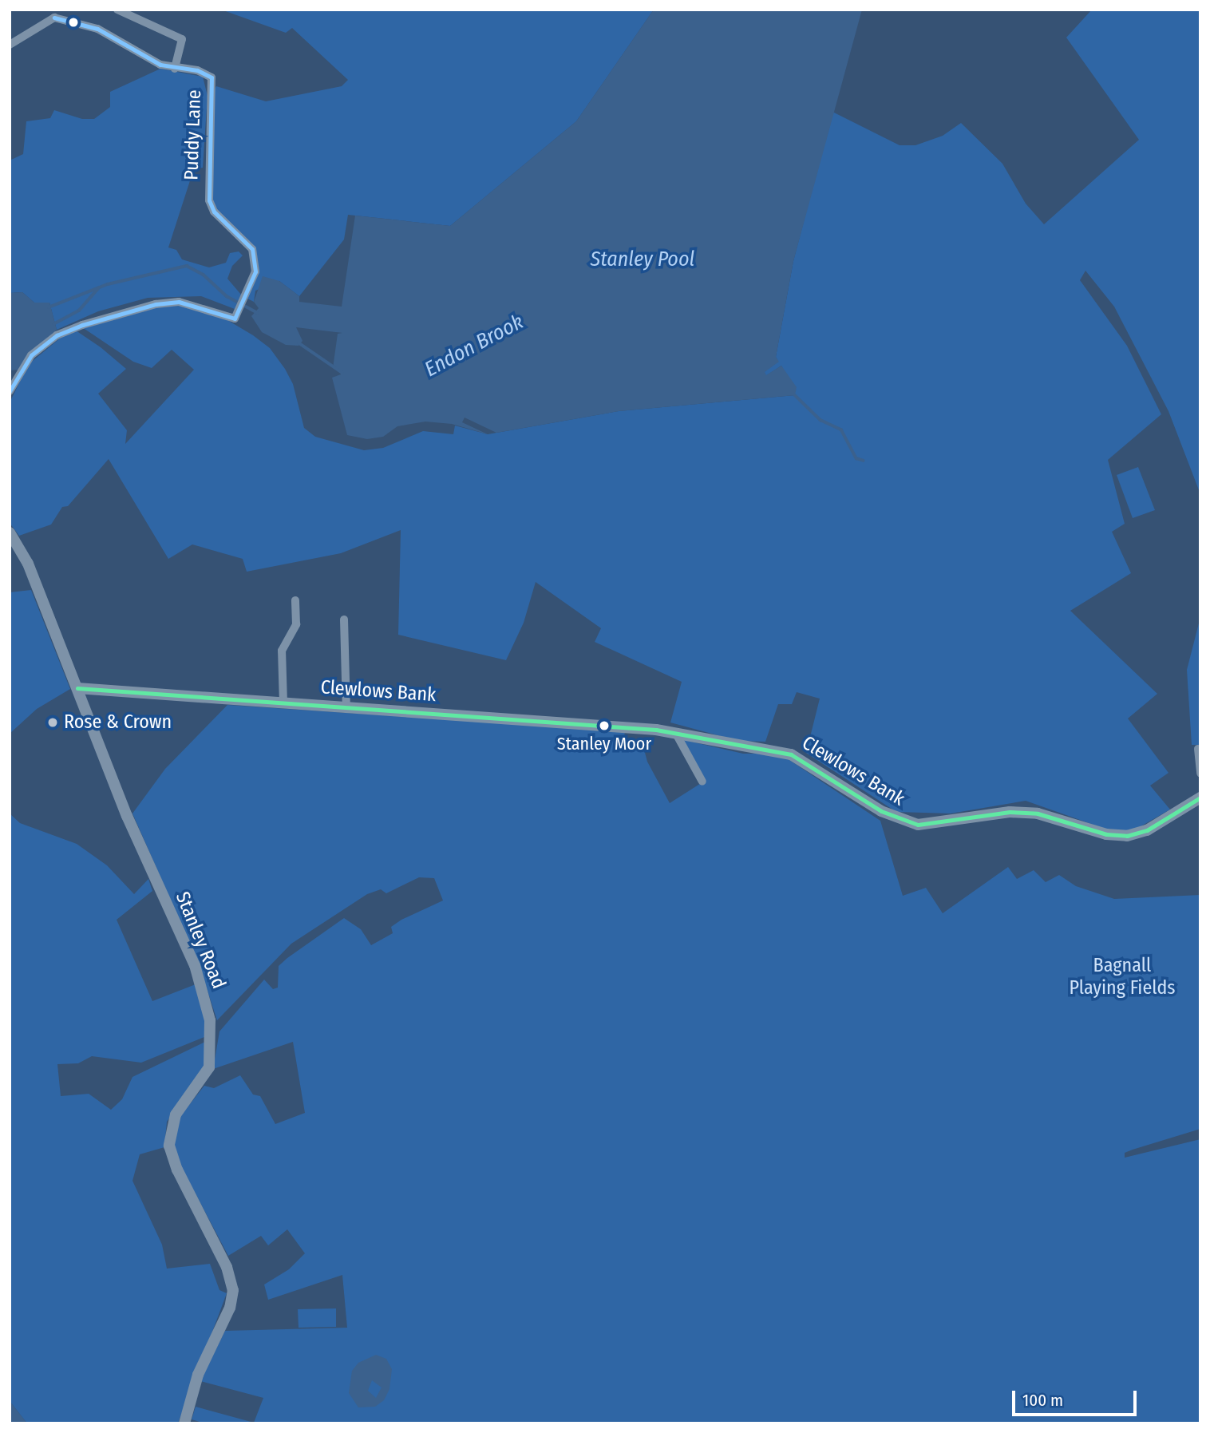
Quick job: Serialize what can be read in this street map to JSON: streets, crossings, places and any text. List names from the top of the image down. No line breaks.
{"streets":{"street":["Puddy Lane","Clewlows Bank","Stanley Road"]},"crossings":[["Clewlows Bank","Stanley Road"]],"water":["Stanley Pool","Endon Brook"],"parks":["Bagnall Playing Fields"],"places":["Rose & Crown","Stanley Moor"],"scale_bar":"100 m"}
